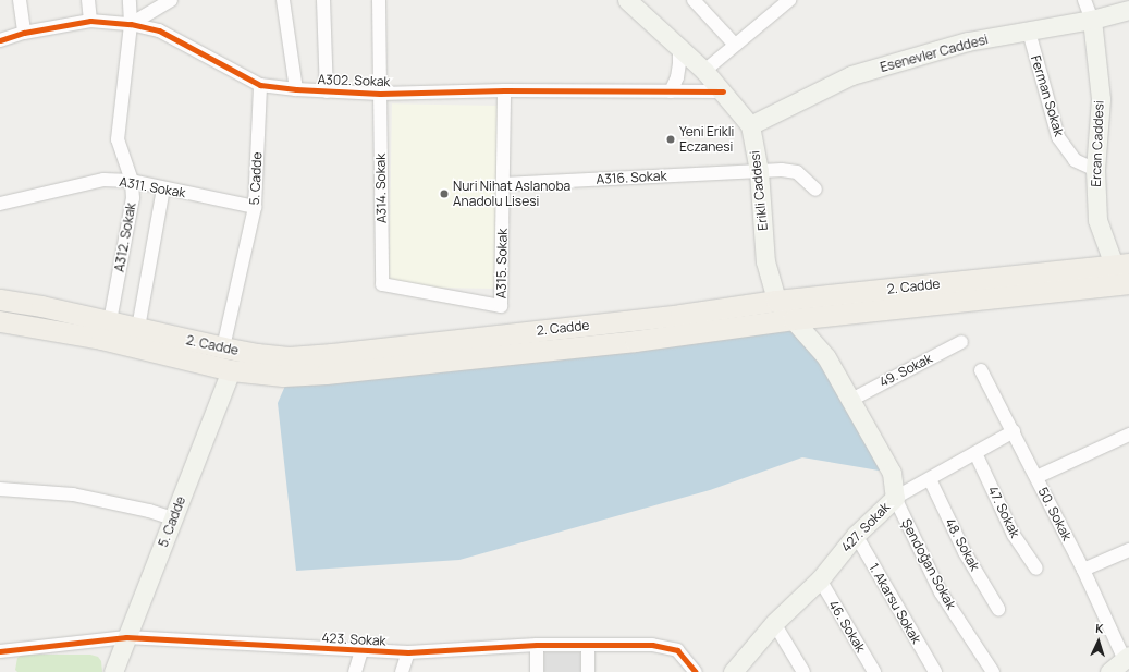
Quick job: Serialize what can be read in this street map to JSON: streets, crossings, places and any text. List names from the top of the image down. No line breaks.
{"streets":{"main road":["Esenevler Caddesi","Ercan Caddesi","5. Cadde","Erikli Caddesi","2. Cadde","427. Sokak"],"street":["A302. Sokak","Ferman Sokak","A316. Sokak","A311. Sokak","A314. Sokak","A312. Sokak","A315. Sokak","49. Sokak","47. Sokak","50. Sokak","48. Sokak","Şendoğan Sokak","1. Akarsu Sokak","46. Sokak","423. Sokak"]},"crossings":[["Esenevler Caddesi","Ferman Sokak"],["Esenevler Caddesi","Ercan Caddesi"],["Esenevler Caddesi","Erikli Caddesi"],["A302. Sokak","5. Cadde"],["A302. Sokak","A314. Sokak"],["A302. Sokak","Erikli Caddesi"],["A302. Sokak","A312. Sokak"],["A302. Sokak","A315. Sokak"],["Ferman Sokak","Ercan Caddesi"],["Ercan Caddesi","2. Cadde"],["A316. Sokak","Erikli Caddesi"],["A316. Sokak","A315. Sokak"],["5. Cadde","A311. Sokak"],["5. Cadde","2. Cadde"],["5. Cadde","423. Sokak"],["A311. Sokak","A312. Sokak"],["A314. Sokak","A315. Sokak"],["Erikli Caddesi","2. Cadde"],["Erikli Caddesi","427. Sokak"],["A312. Sokak","2. Cadde"],["2. Cadde","427. Sokak"],["49. Sokak","427. Sokak"],["427. Sokak","Şendoğan Sokak"],["427. Sokak","1. Akarsu Sokak"],["427. Sokak","46. Sokak"]],"places":["Yeni Erikli Eczanesi","Nuri Nihat Aslanoba Anadolu Lisesi"],"north":"top"}
